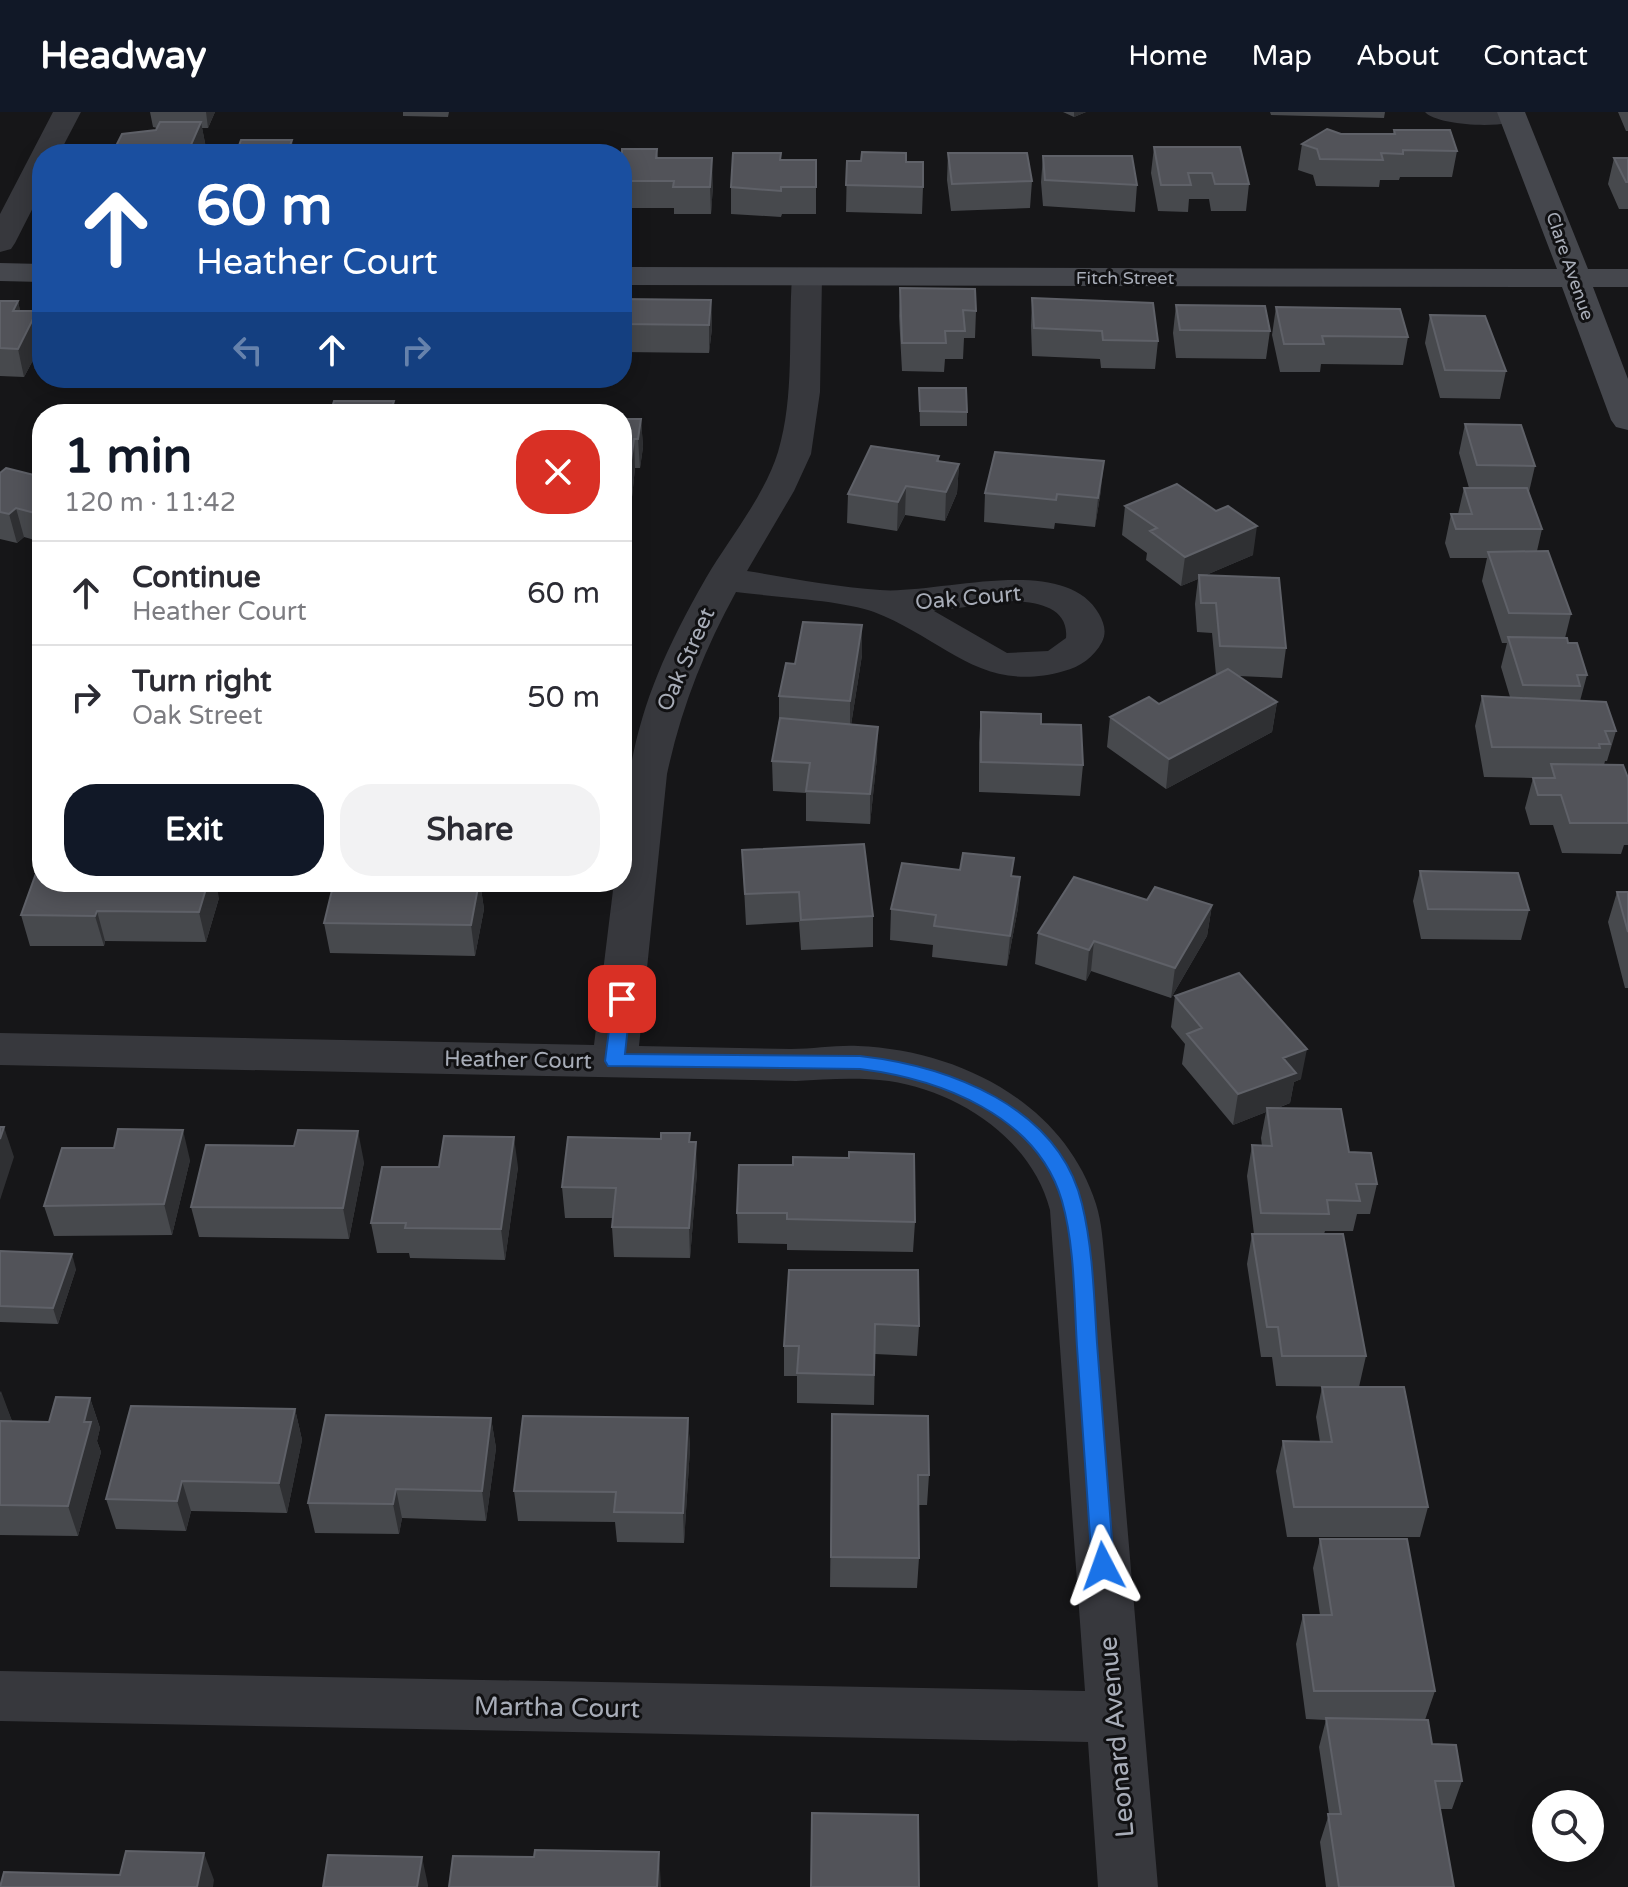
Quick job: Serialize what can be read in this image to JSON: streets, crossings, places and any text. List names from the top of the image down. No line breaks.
{"streets":{"street":["Clare Avenue","Fitch Street","Oak Court","Oak Street","Heather Court","Martha Court","Leonard Avenue"]},"crossings":[["Clare Avenue","Fitch Street"],["Fitch Street","Oak Street"],["Oak Court","Oak Street"],["Oak Street","Heather Court"],["Heather Court","Leonard Avenue"],["Martha Court","Leonard Avenue"]],"page":{"header":"Headway","nav":["Home","Map","About","Contact"],"turn":["60 m","Heather Court"],"heading":["1 min","120 m · 11:42"],"list":[{"name":"Continue","note":"Heather Court","value":"60 m"},{"name":"Turn right","note":"Oak Street","value":"50 m"}],"buttons":["Exit","Share"]}}
